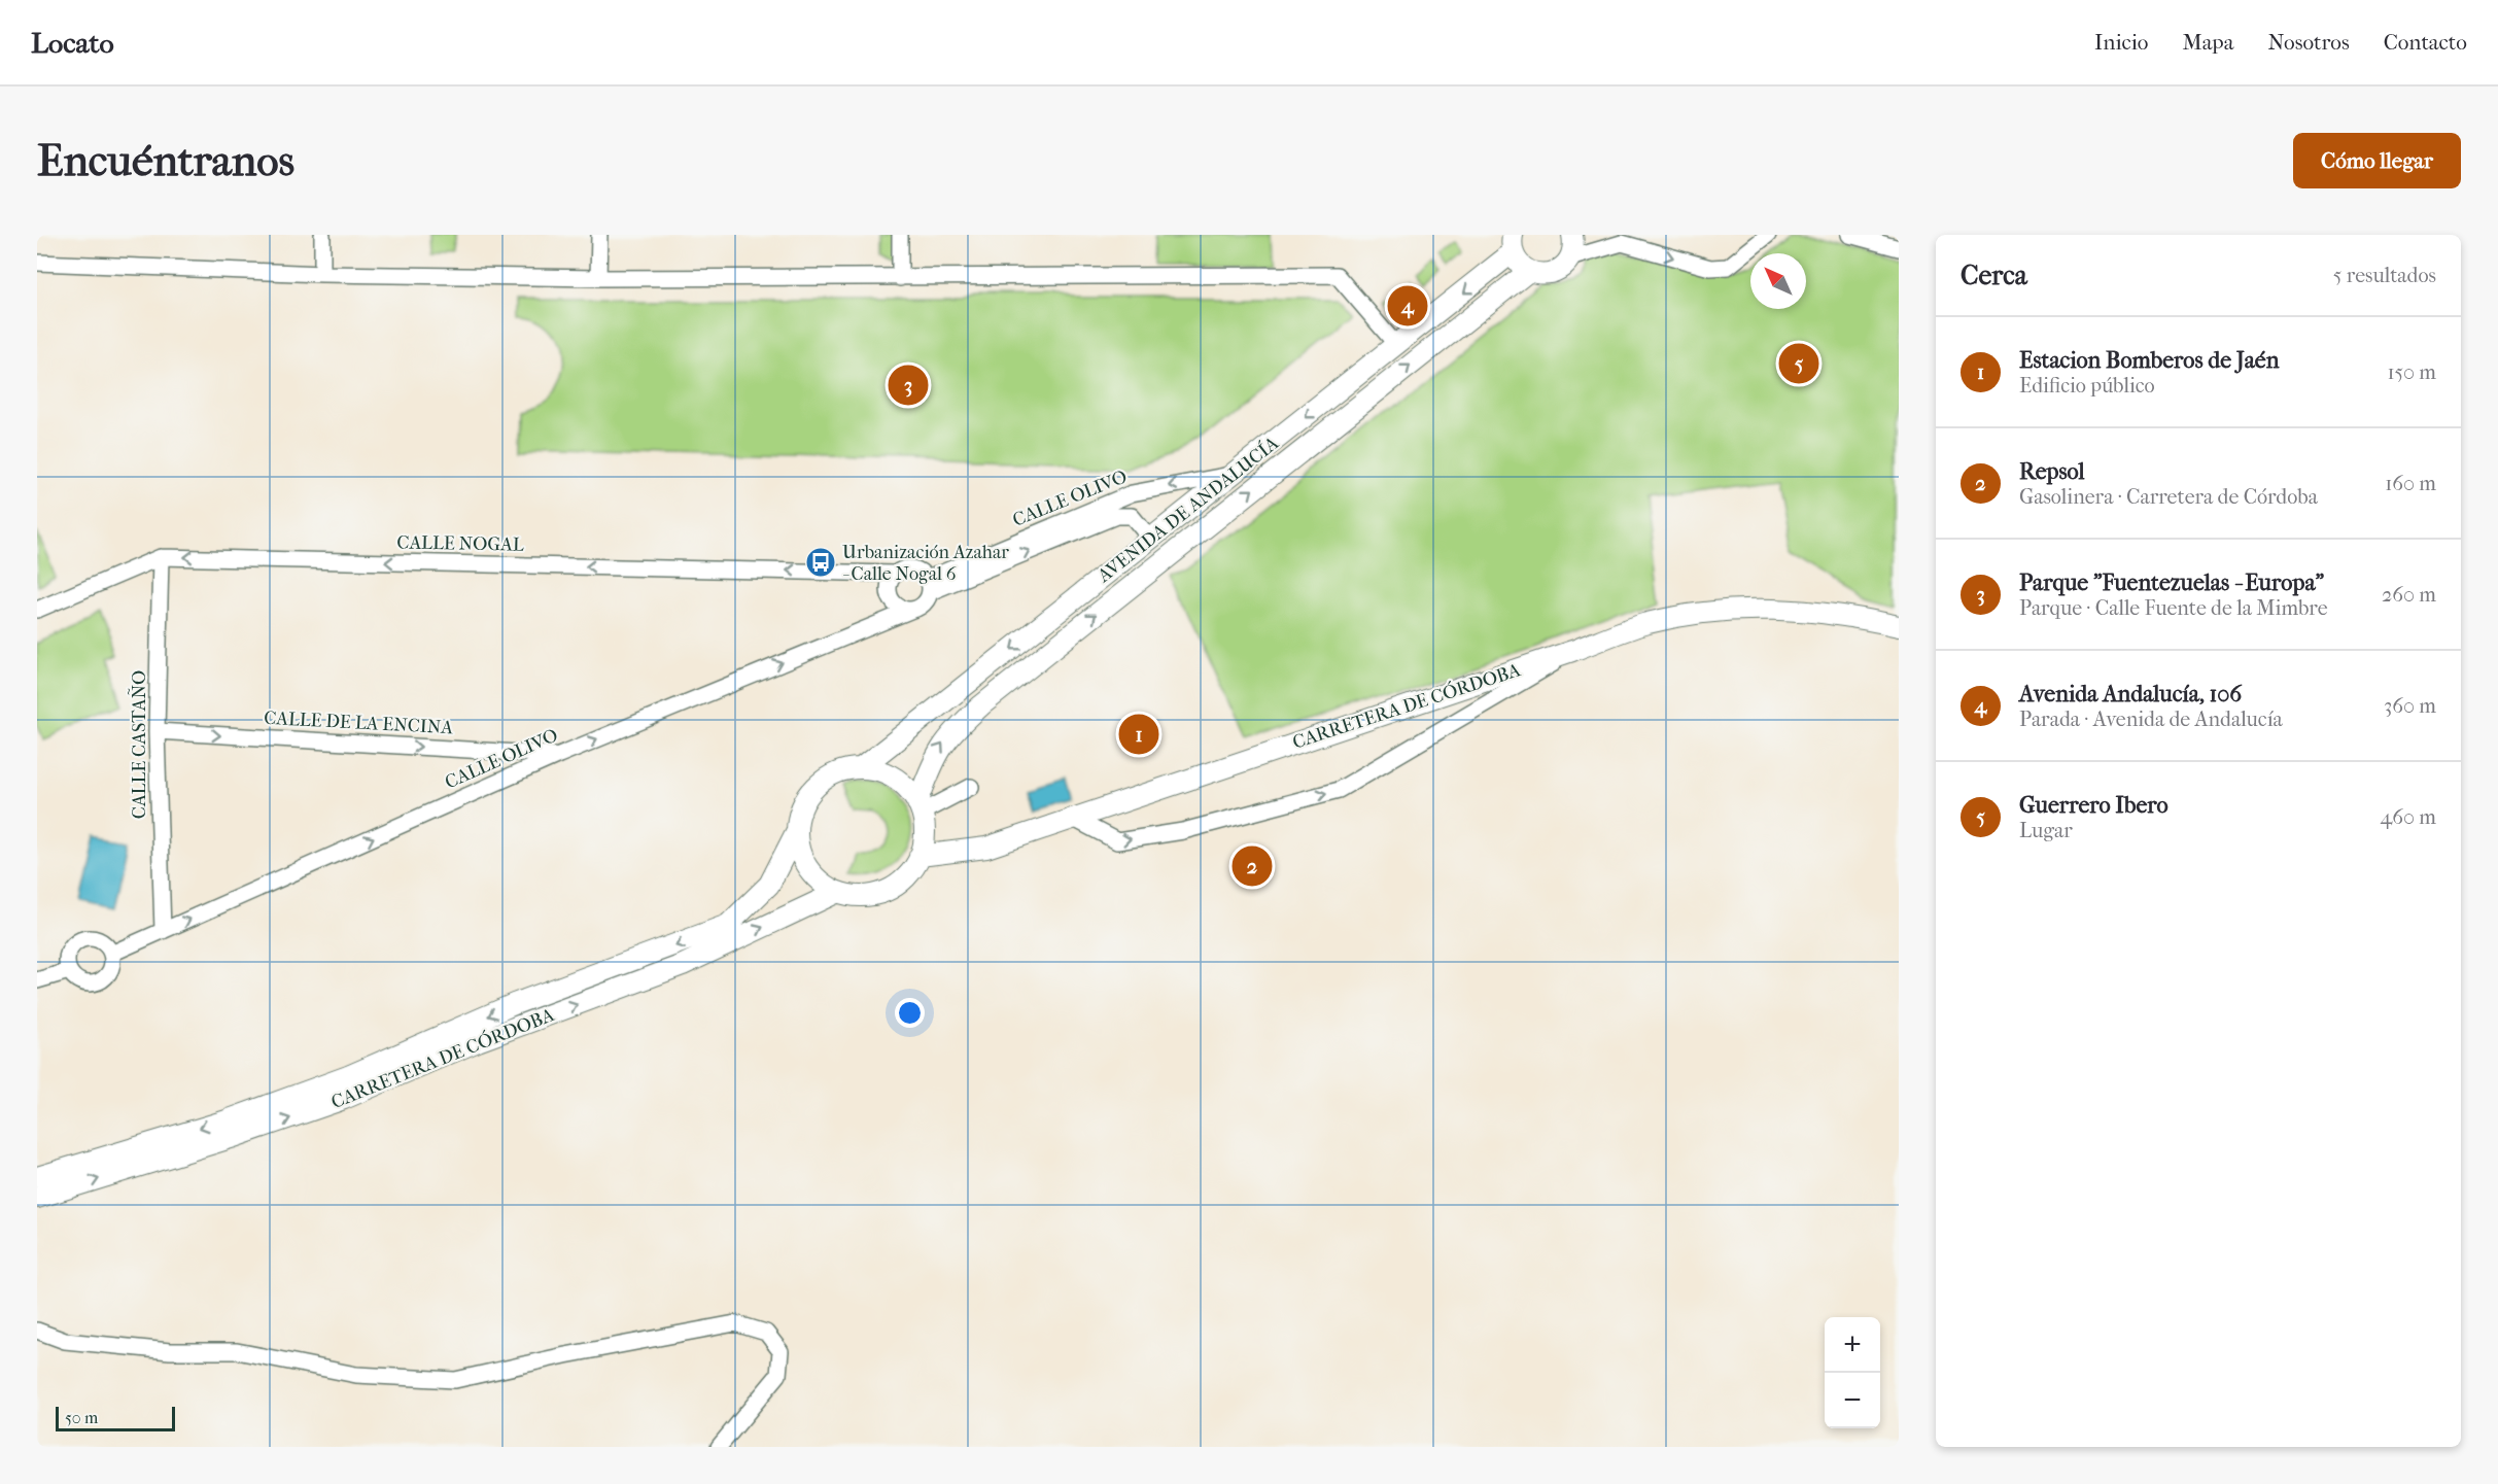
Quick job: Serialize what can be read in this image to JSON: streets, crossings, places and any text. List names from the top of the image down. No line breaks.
{"streets":{"main road":["AVENIDA DE ANDALUCÍA","CARRETERA DE CÓRDOBA"],"street":["CALLE OLIVO","CALLE NOGAL","CALLE DE LA ENCINA","CALLE CASTAÑO"]},"crossings":[["CALLE OLIVO","AVENIDA DE ANDALUCÍA"],["CALLE OLIVO","CALLE NOGAL"],["CALLE OLIVO","CALLE DE LA ENCINA"],["CALLE OLIVO","CALLE CASTAÑO"],["AVENIDA DE ANDALUCÍA","CARRETERA DE CÓRDOBA"],["CALLE NOGAL","CALLE CASTAÑO"],["CALLE DE LA ENCINA","CALLE CASTAÑO"]],"one_way":["CALLE NOGAL","CALLE DE LA ENCINA"],"places":{"bus stop":["Urbanización Azahar - Calle Nogal 6"]},"scale_bar":"50 m","north":"top left","page":{"header":"Locato","nav":["Inicio","Mapa","Nosotros","Contacto"],"buttons":"Cómo llegar","title":"Encuéntranos","heading":["Cerca","5 resultados"],"pins":["4","5","3","1","2"],"list":[{"mark":"1","name":"Estacion Bomberos de Jaén","note":"Edificio público","value":"150 m"},{"mark":"2","name":"Repsol","note":"Gasolinera · Carretera de Córdoba","value":"160 m"},{"mark":"3","name":"Parque \"Fuentezuelas - Europa\"","note":"Parque · Calle Fuente de la Mimbre","value":"260 m"},{"mark":"4","name":"Avenida Andalucía, 106","note":"Parada · Avenida de Andalucía","value":"360 m"},{"mark":"5","name":"Guerrero Ibero","note":"Lugar","value":"460 m"}],"map_buttons":["+","−"],"scale":"50 m"}}
